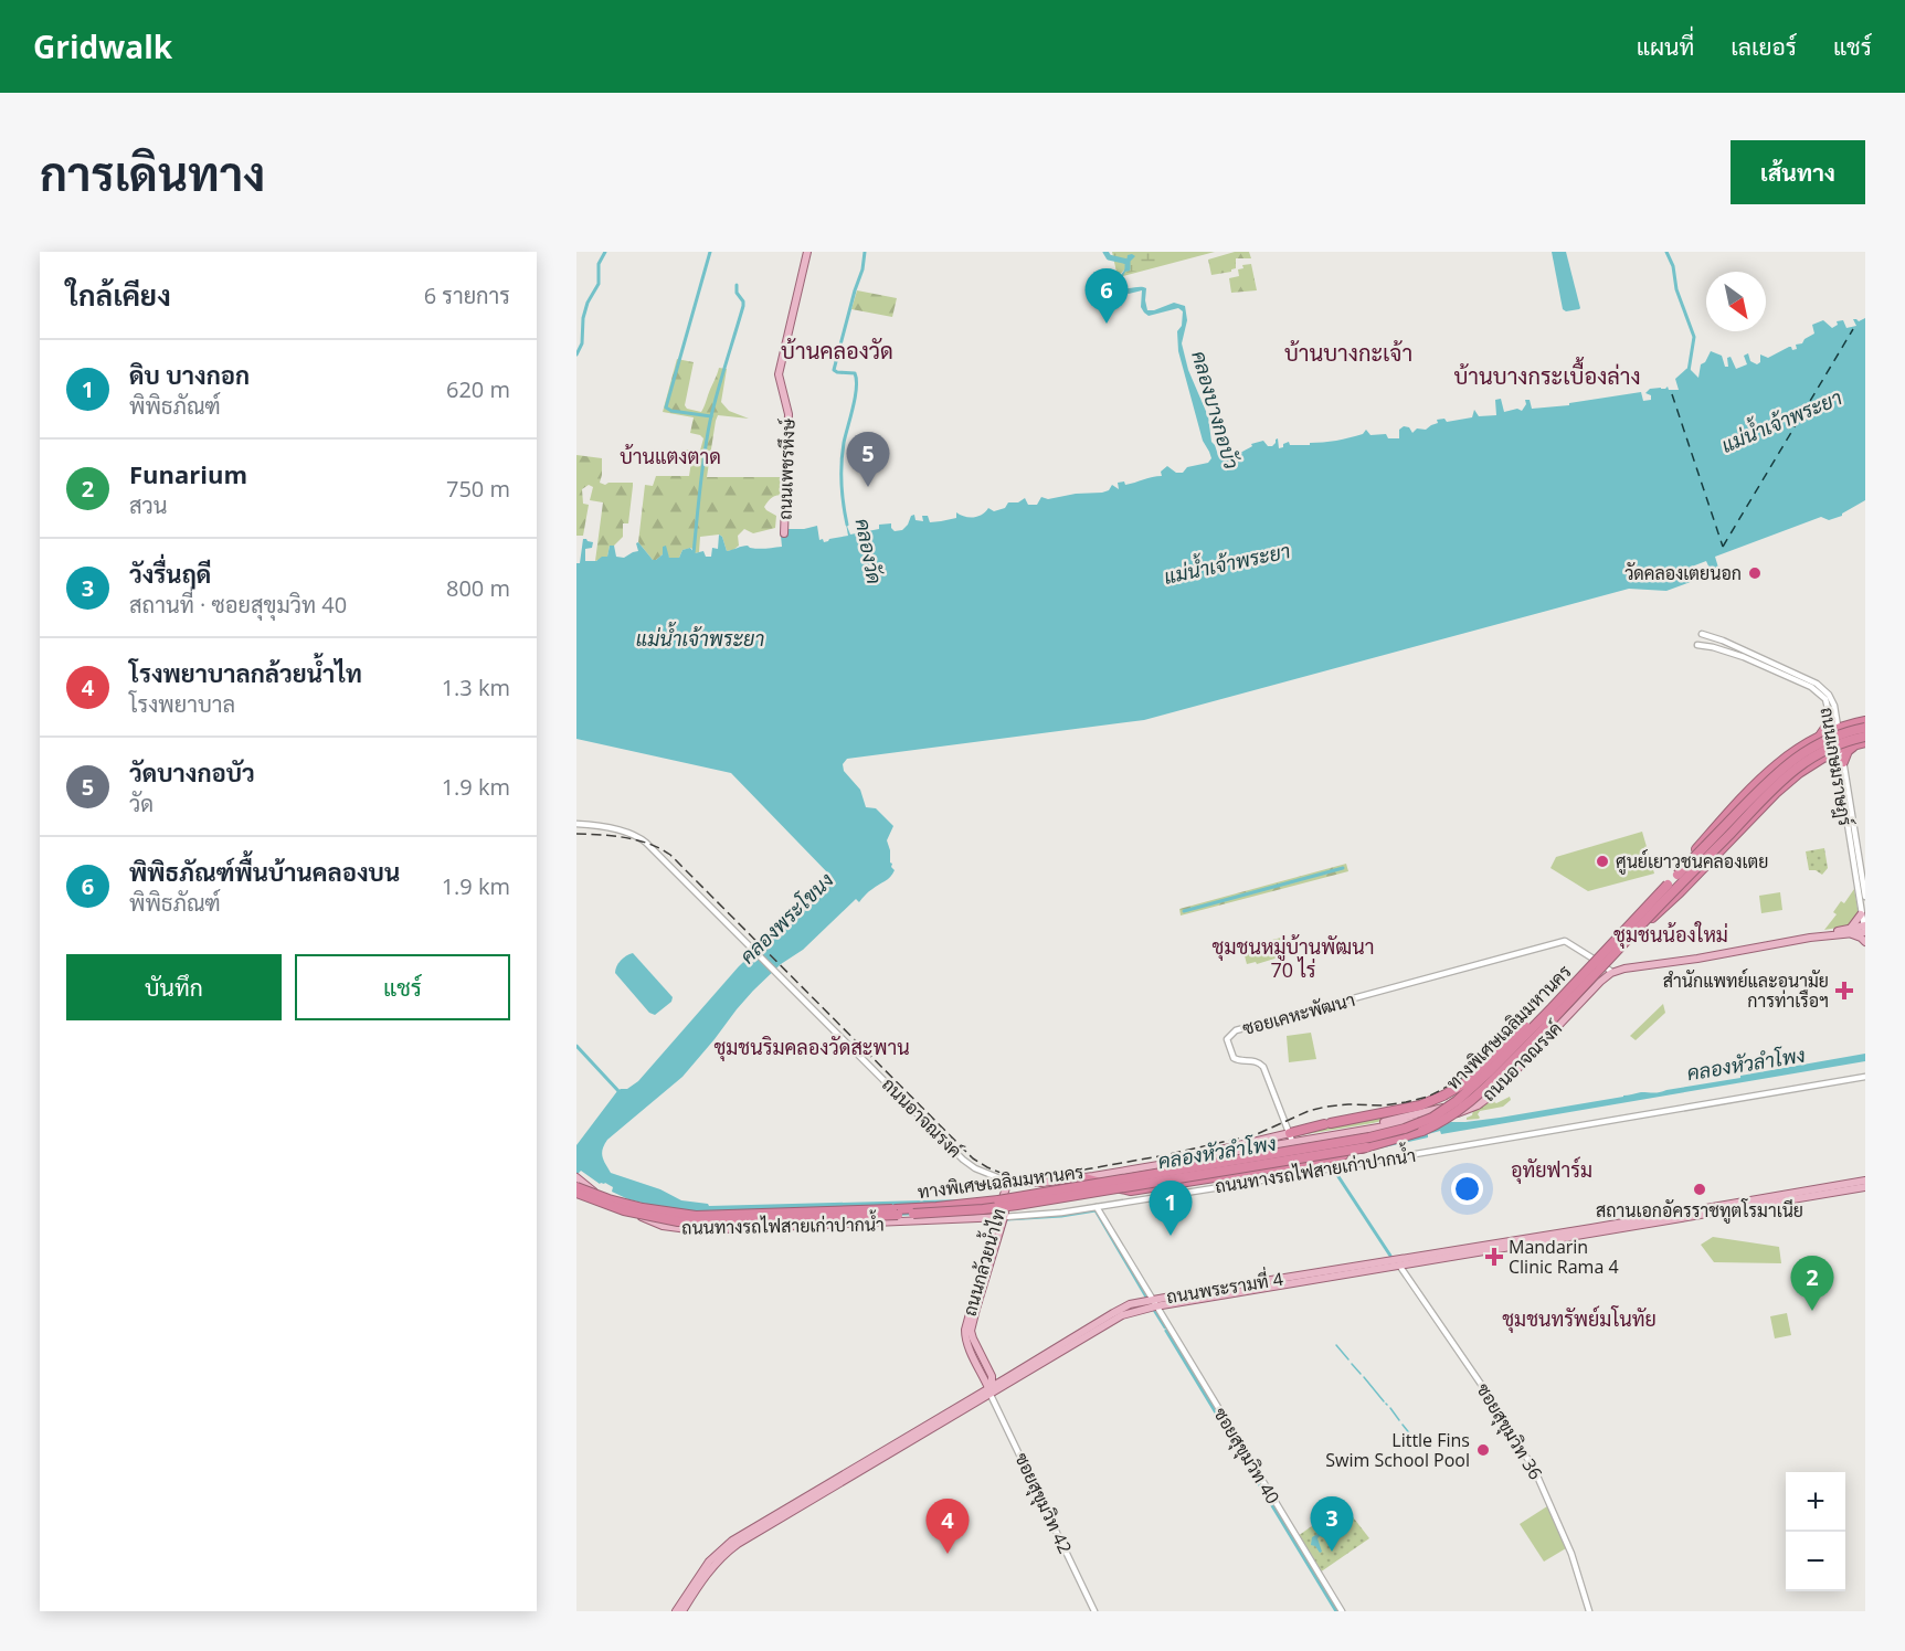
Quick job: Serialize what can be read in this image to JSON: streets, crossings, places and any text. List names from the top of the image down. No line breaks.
{"streets":{"highway":["ทางพิเศษเฉลิมมหานคร"],"main road":["ถนนเพชรหึงษ์","ถนนอาจณรงค์","ถนนทางรถไฟสายเก่าปากน้ำ","ถนนกล้วยน้ำไท","ถนนพระรามที่ 4"],"street":["ถนนเกษมราษฎร์","ซอยเคหะพัฒนา","ซอยสุขุมวิท 36","ซอยสุขุมวิท 40","ซอยสุขุมวิท 42"]},"crossings":[["ซอยเคหะพัฒนา","ถนนอาจณรงค์"],["ทางพิเศษเฉลิมมหานคร","ถนนทางรถไฟสายเก่าปากน้ำ"],["ถนนอาจณรงค์","ถนนกล้วยน้ำไท"],["ถนนทางรถไฟสายเก่าปากน้ำ","ถนนกล้วยน้ำไท"],["ถนนทางรถไฟสายเก่าปากน้ำ","ซอยสุขุมวิท 40"],["ถนนกล้วยน้ำไท","ถนนพระรามที่ 4"],["ถนนกล้วยน้ำไท","ซอยสุขุมวิท 42"],["ถนนพระรามที่ 4","ซอยสุขุมวิท 36"],["ถนนพระรามที่ 4","ซอยสุขุมวิท 40"],["ถนนพระรามที่ 4","ซอยสุขุมวิท 42"]],"districts":["บ้านคลองวัด","บ้านบางกะเจ้า","บ้านบางกระเบื้องล่าง","บ้านแตงตาด","ชุมชนน้องใหม่","ชุมชนหมู่บ้านพัฒนา 70 ไร่","ชุมชนริมคลองวัดสะพาน","อุทัยฟาร์ม","ชุมชนทรัพย์มโนทัย"],"water":["คลองบางกอบัว","แม่น้ำเจ้าพระยา","คลองวัด","คลองพระโขนง","คลองหัวลำโพง"],"places":{"other":["วัดคลองเตยนอก","ศูนย์เยาวชนคลองเตย","สถานเอกอัครราชทูตโรมาเนีย","Little Fins Swim School Pool"],"health":["สำนักแพทย์และอนามัย การท่าเรือฯ","Mandarin Clinic Rama 4"]},"north":"bottom right","page":{"header":"Gridwalk","nav":["แผนที่","เลเยอร์","แชร์"],"buttons":["เส้นทาง",["บันทึก","แชร์"]],"title":"การเดินทาง","heading":["ใกล้เคียง","6 รายการ"],"pins":["6","5","1","2","3","4"],"list":[{"mark":"1","name":"ดิบ บางกอก","note":"พิพิธภัณฑ์","value":"620 m"},{"mark":"2","name":"Funarium","note":"สวน","value":"750 m"},{"mark":"3","name":"วังรื่นฤดี","note":"สถานที่ · ซอยสุขุมวิท 40","value":"800 m"},{"mark":"4","name":"โรงพยาบาลกล้วยน้ำไท","note":"โรงพยาบาล","value":"1.3 km"},{"mark":"5","name":"วัดบางกอบัว","note":"วัด","value":"1.9 km"},{"mark":"6","name":"พิพิธภัณฑ์พื้นบ้านคลองบน","note":"พิพิธภัณฑ์","value":"1.9 km"}],"map_buttons":["+","−"]}}
